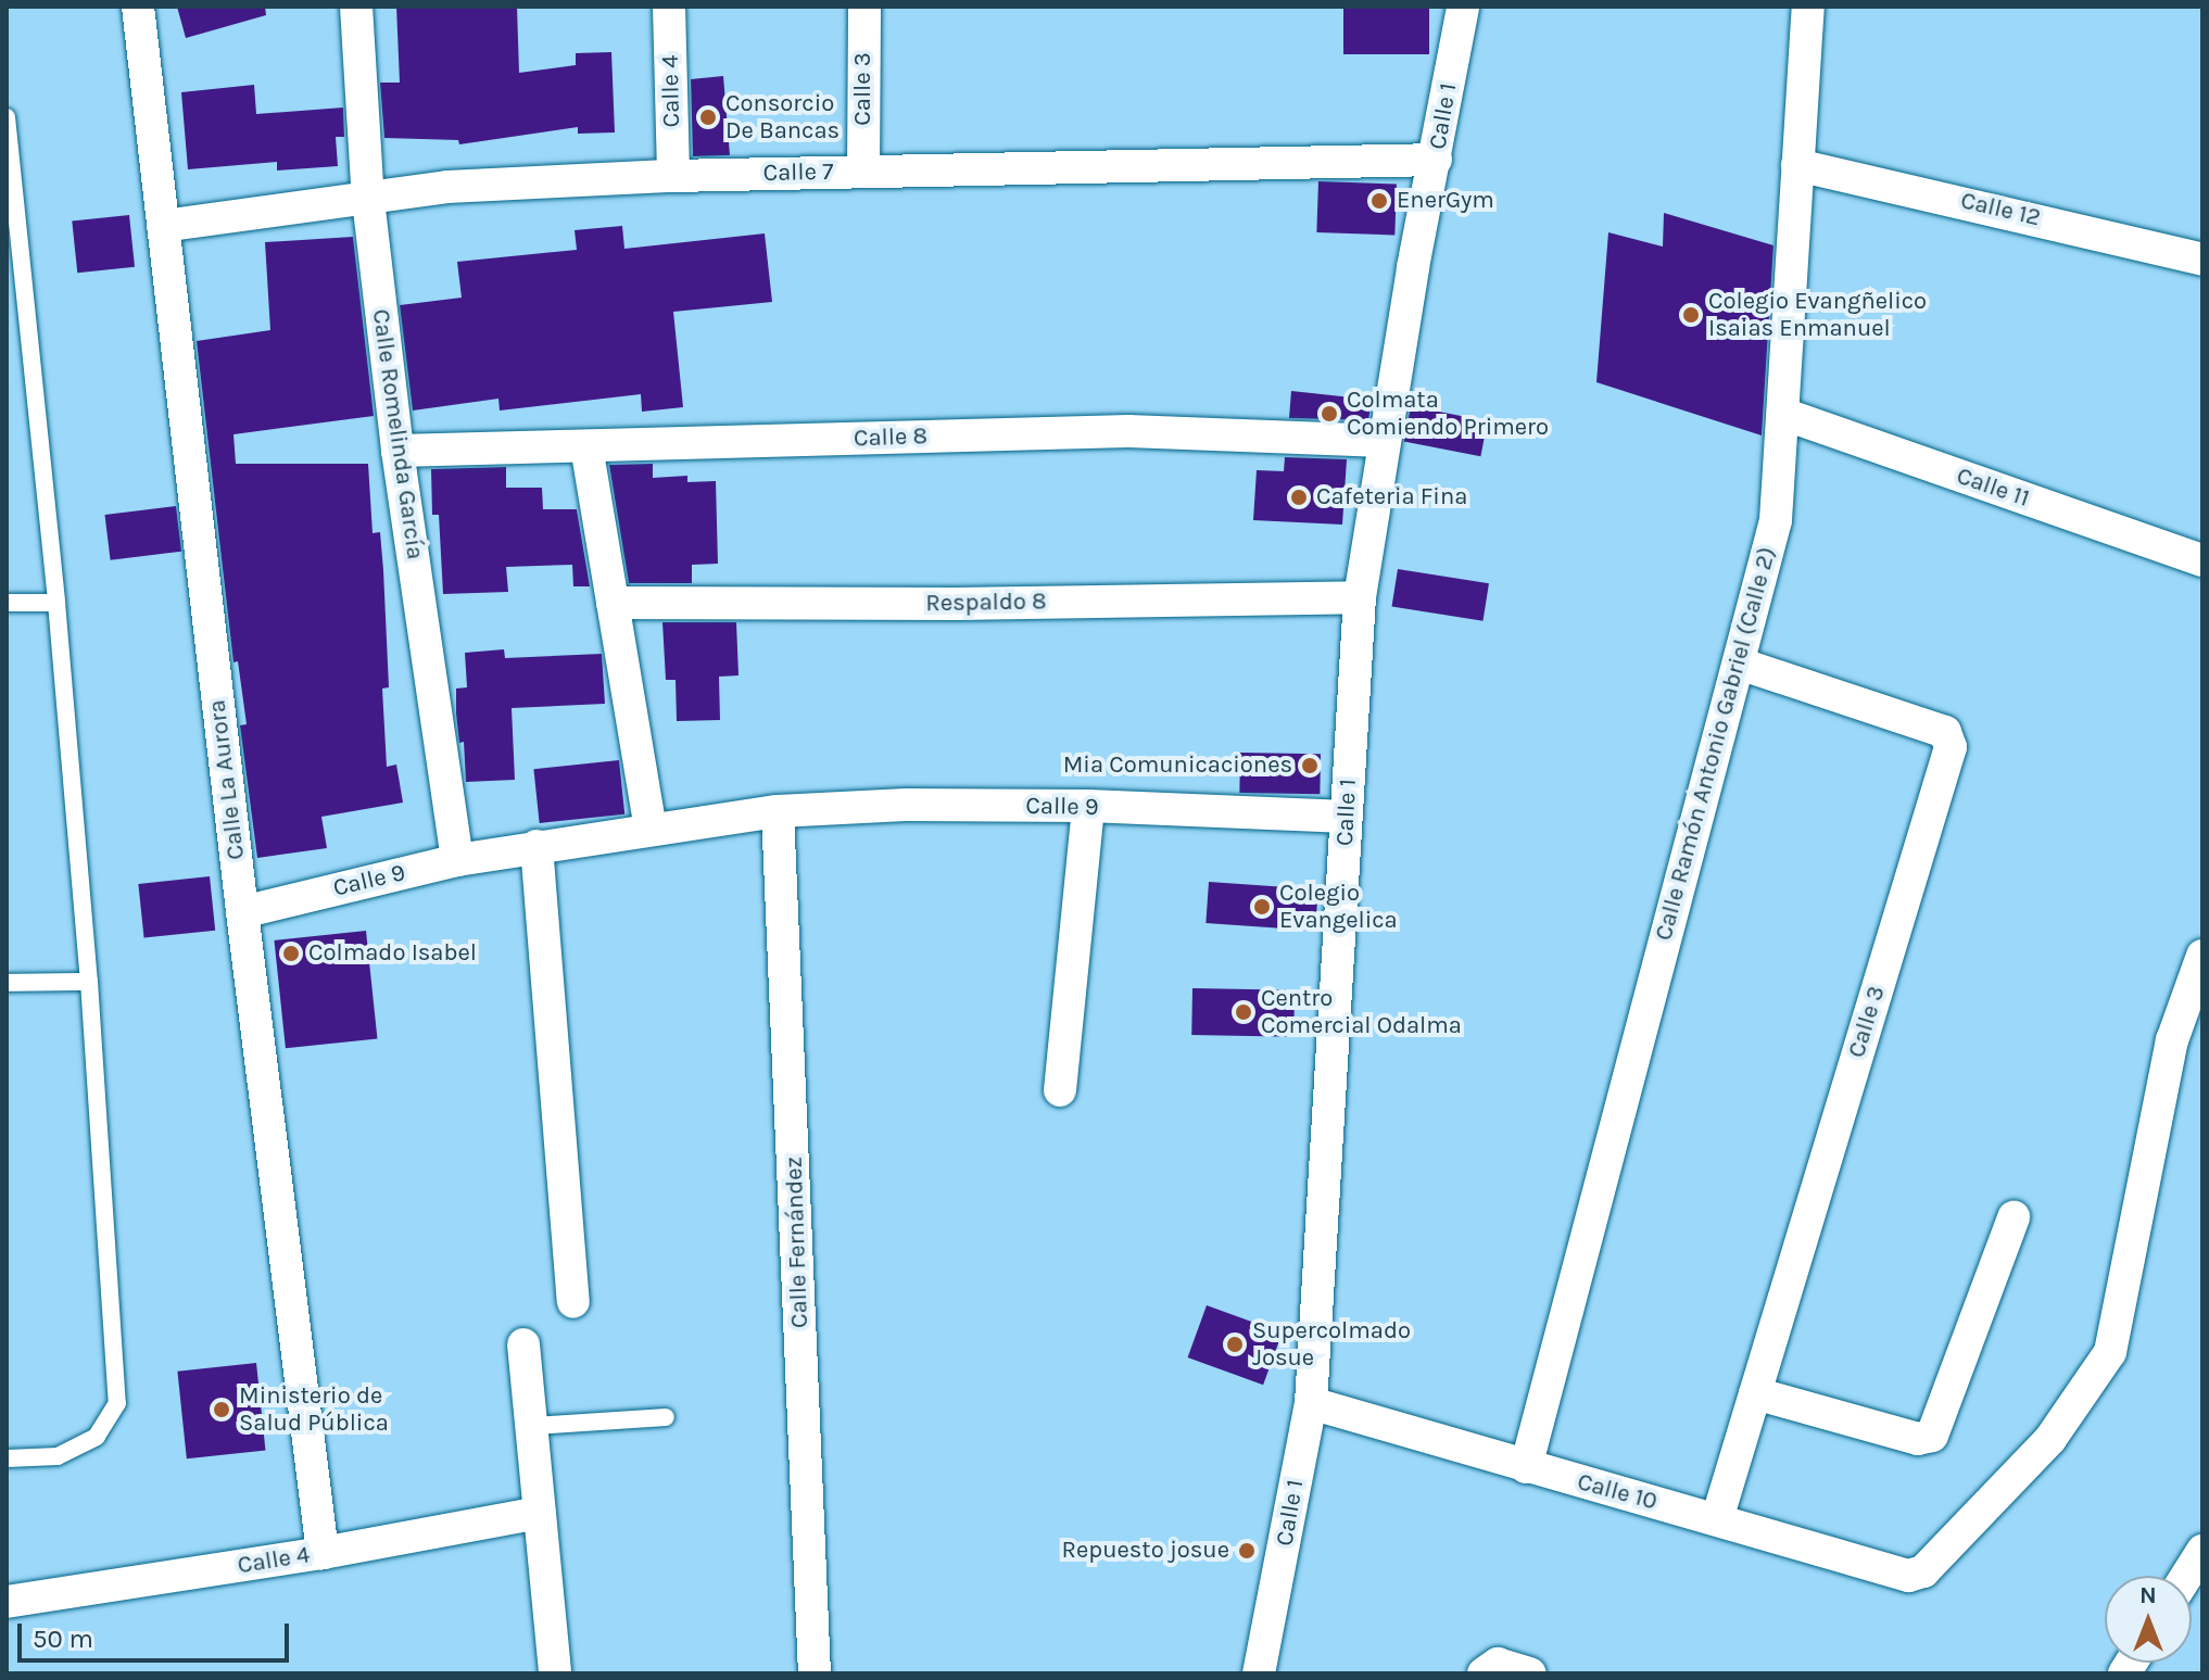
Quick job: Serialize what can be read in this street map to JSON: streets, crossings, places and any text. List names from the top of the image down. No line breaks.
{"streets":{"street":["Calle 3","Calle 4","Calle 1","Calle 7","Calle 12","Calle Romelinda García","Calle 8","Calle 11","Respaldo 8","Calle Ramón Antonio Gabriel (Calle 2)","Calle La Aurora","Calle 9","Calle Fernández","Calle 10"]},"crossings":[["Calle 3","Calle 7"],["Calle 3","Calle Ramón Antonio Gabriel (Calle 2)"],["Calle 3","Calle 10"],["Calle 4","Calle 7"],["Calle 4","Calle La Aurora"],["Calle 1","Calle 7"],["Calle 1","Calle 8"],["Calle 1","Respaldo 8"],["Calle 1","Calle 9"],["Calle 1","Calle 10"],["Calle 7","Calle Romelinda García"],["Calle 7","Calle La Aurora"],["Calle 12","Calle Ramón Antonio Gabriel (Calle 2)"],["Calle Romelinda García","Calle 8"],["Calle Romelinda García","Calle 9"],["Calle 11","Calle Ramón Antonio Gabriel (Calle 2)"],["Calle Ramón Antonio Gabriel (Calle 2)","Calle 10"],["Calle La Aurora","Calle 9"],["Calle 9","Calle Fernández"]],"places":["Consorcio De Bancas","EnerGym","Colegio Evangñelico Isaias Enmanuel","Colmata Comiendo Primero","Cafeteria Fina","Mia Comunicaciones","Colegio Evangelica","Colmado Isabel","Centro Comercial Odalma","Supercolmado Josue","Ministerio de Salud Pública","Repuesto josue"],"scale_bar":"50 m","north":"top"}
